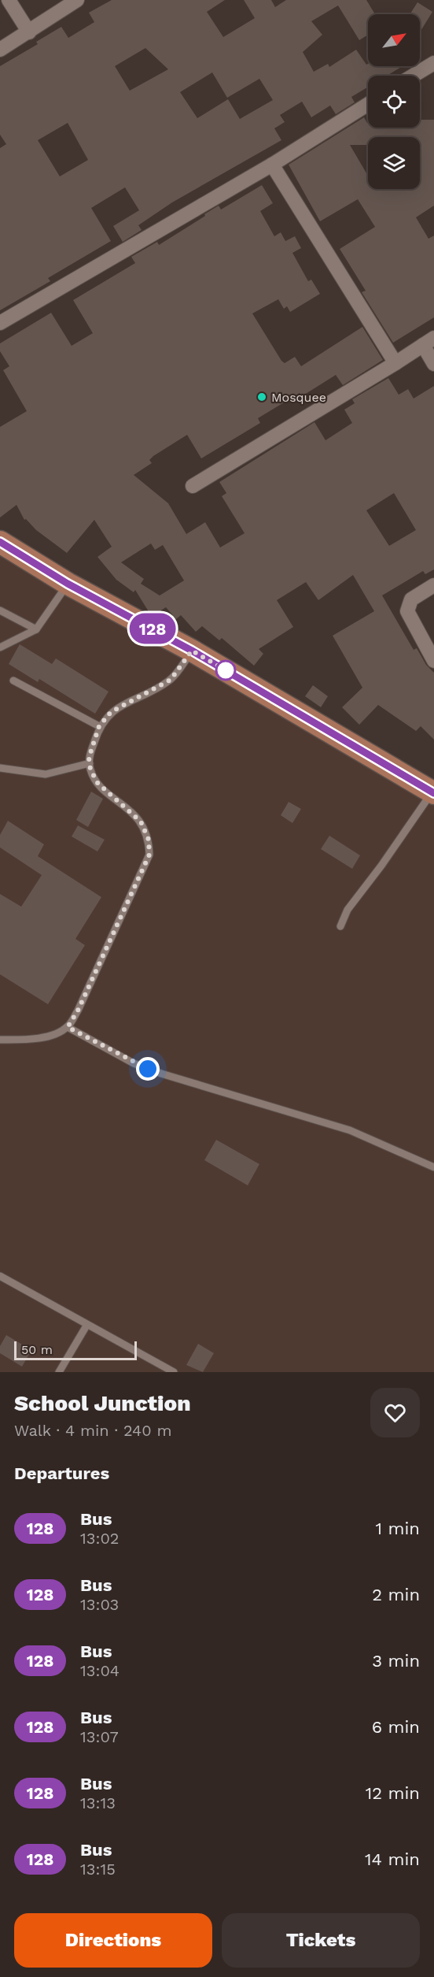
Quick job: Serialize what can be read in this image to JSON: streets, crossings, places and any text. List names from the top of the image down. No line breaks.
{"places":["Mosquee"],"lines":["bus line 128"],"scale_bar":"50 m","north":"top right","page":{"on_map":"128","scale":"50 m","heading":[["School Junction","Walk · 4 min · 240 m"],"Departures"],"list":[{"mark":"128","name":"Bus","note":"13:02","value":"1 min"},{"mark":"128","name":"Bus","note":"13:03","value":"2 min"},{"mark":"128","name":"Bus","note":"13:04","value":"3 min"},{"mark":"128","name":"Bus","note":"13:07","value":"6 min"},{"mark":"128","name":"Bus","note":"13:13","value":"12 min"},{"mark":"128","name":"Bus","note":"13:15","value":"14 min"}],"buttons":["Directions","Tickets"]}}
